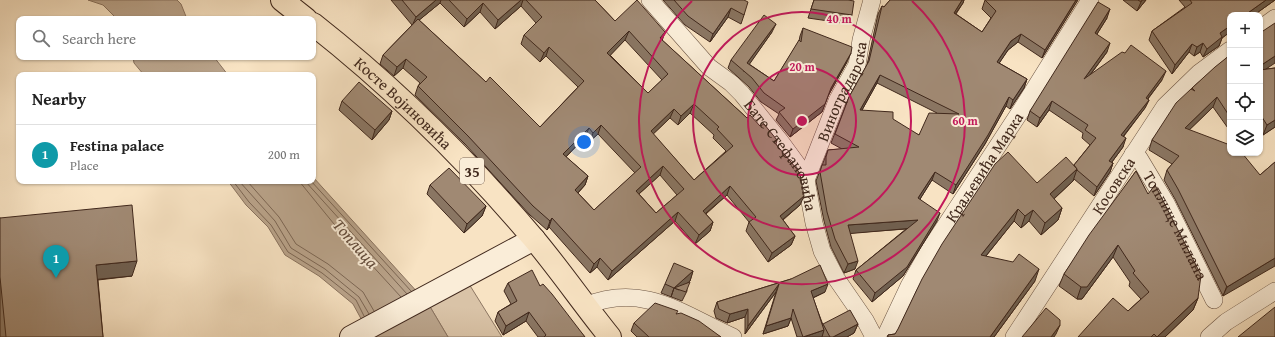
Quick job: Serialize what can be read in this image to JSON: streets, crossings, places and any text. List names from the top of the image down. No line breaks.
{"streets":{"main road":["Косте Војиновића","35"],"street":["Виноградарска","Бате Стефановића","Краљевића Марка","Косовска","Топлице Милана"]},"crossings":[["Виноградарска","Бате Стефановића"],["Косовска","Топлице Милана"]],"water":["Топлица"],"page":{"map_buttons":["+","−"],"search":"Search here","heading":"Nearby","list":[{"mark":"1","name":"Festina palace","note":"Place","value":"200 m"}],"pins":"1"},"rings":["40 m","20 m","60 m"]}
